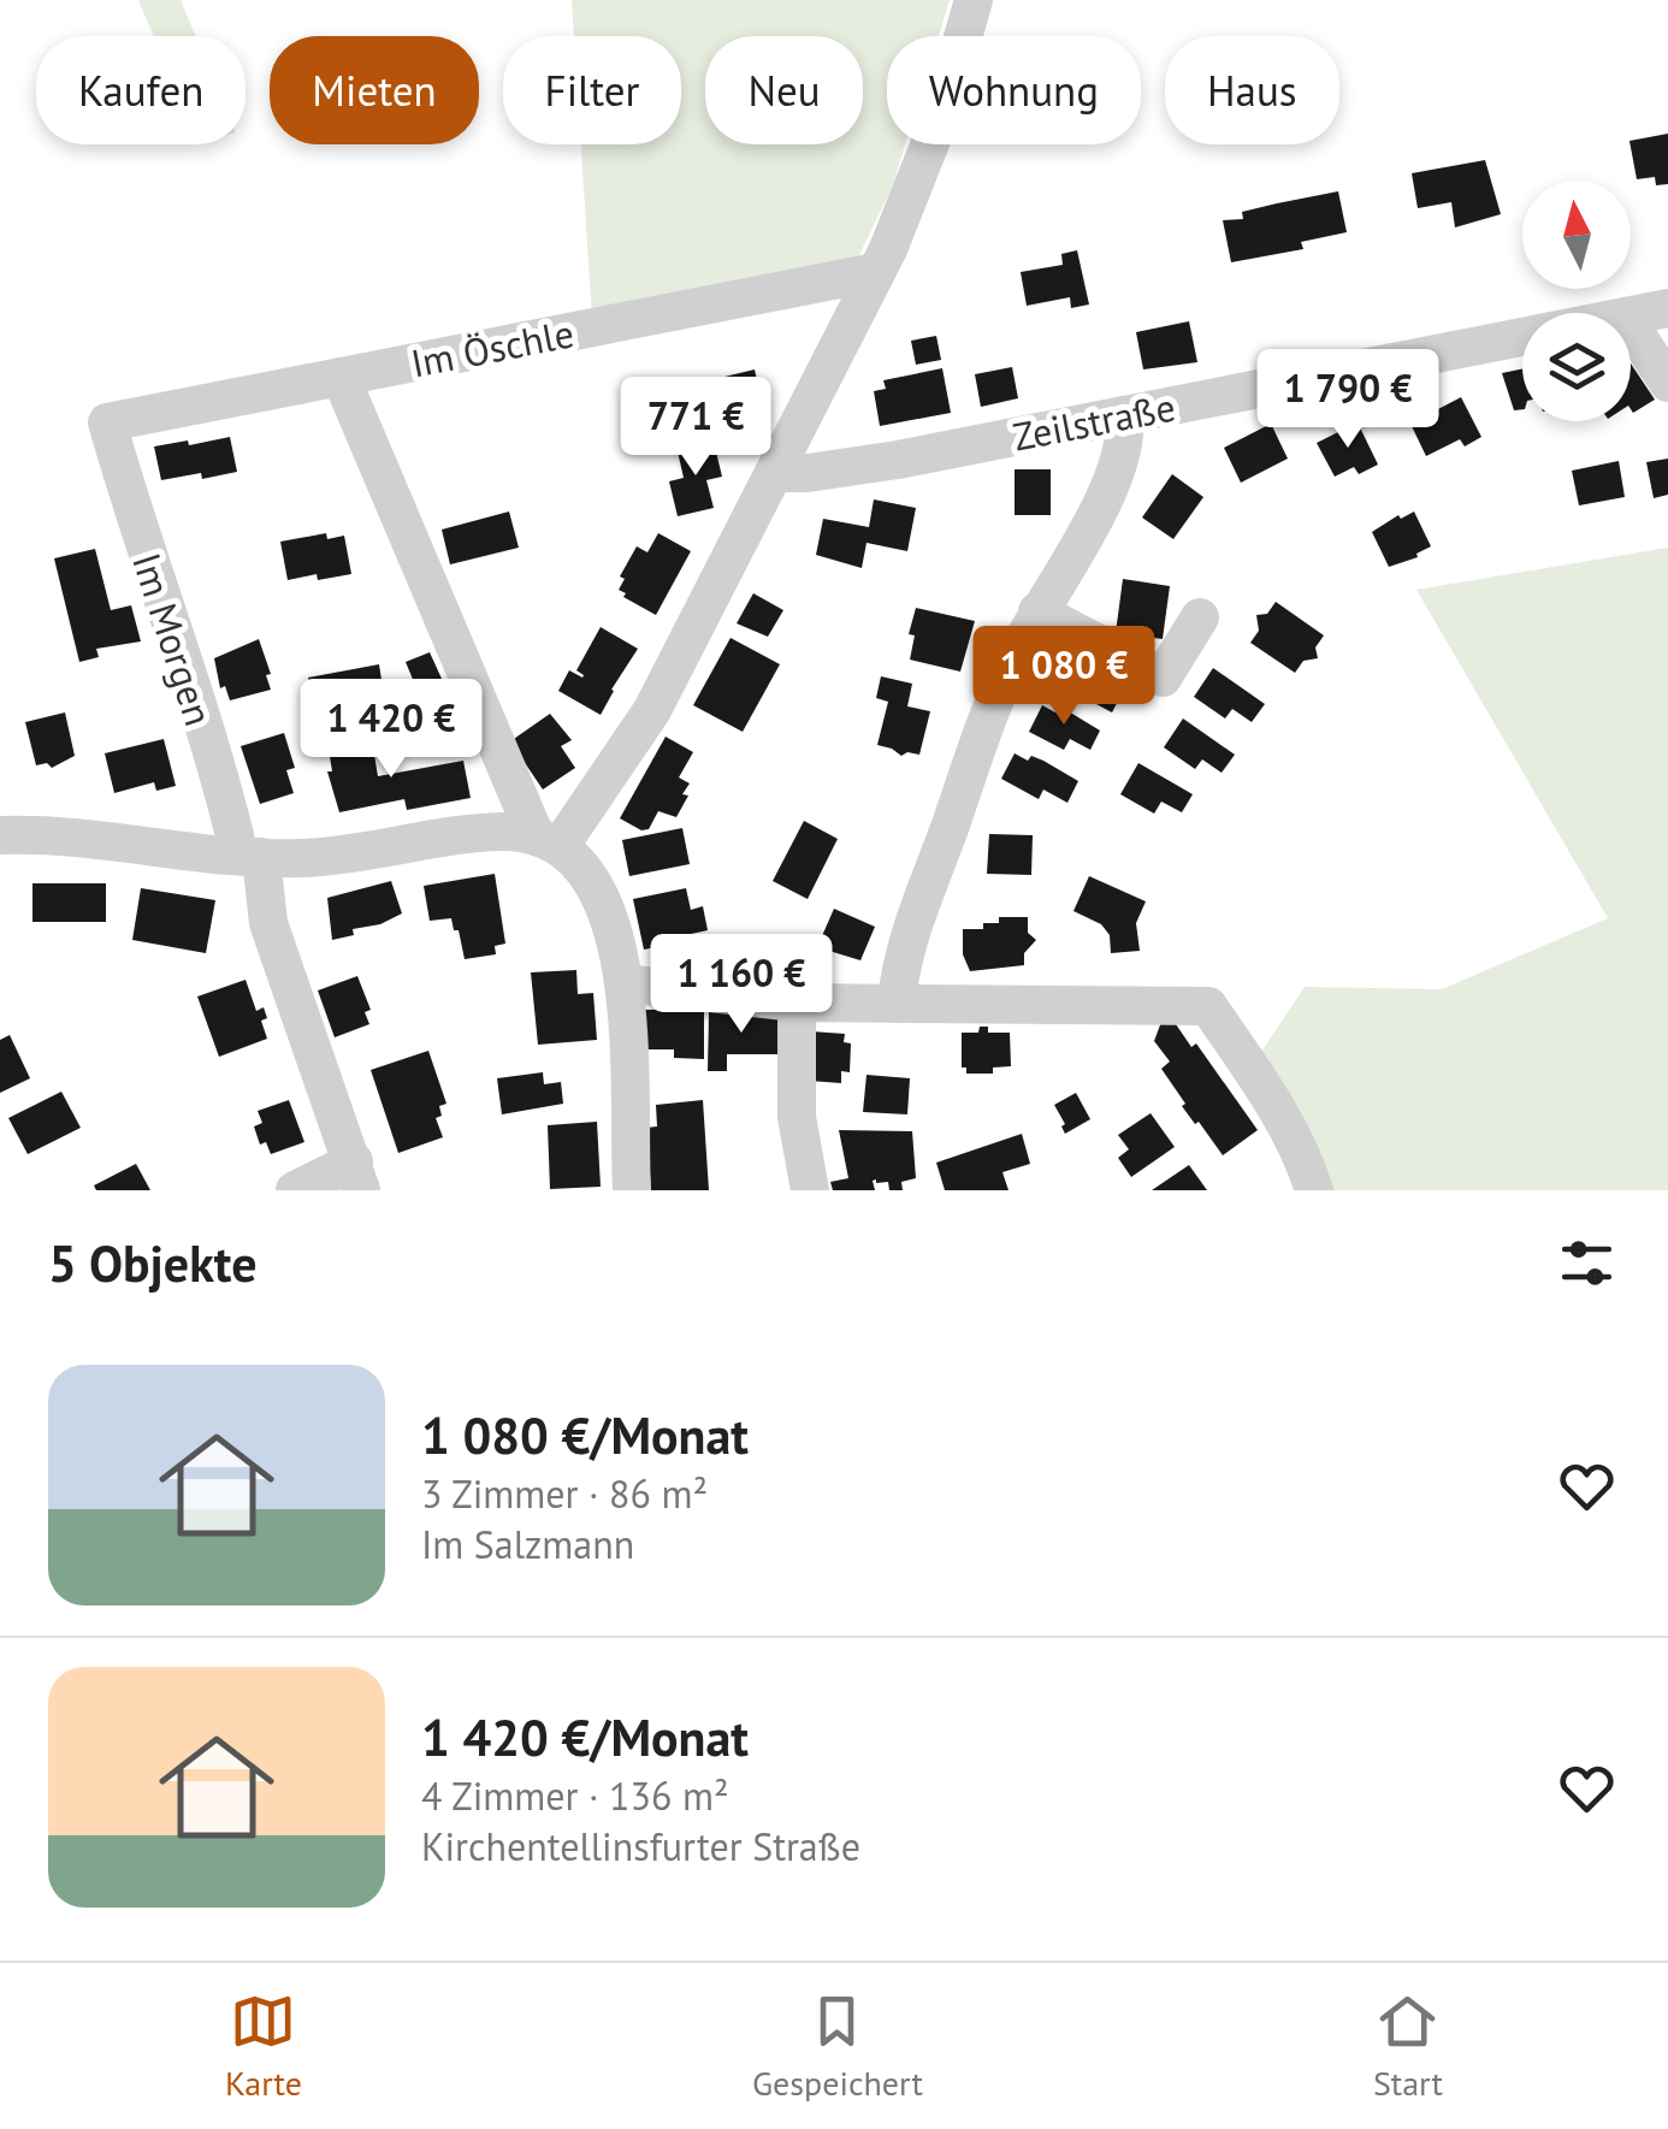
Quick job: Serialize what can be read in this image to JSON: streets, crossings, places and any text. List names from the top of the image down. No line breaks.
{"streets":{"street":["Im Öschle","Zeilstraße","Im Morgen"]},"crossings":[["Im Öschle","Im Morgen"]],"north":"top","page":{"chip":["Kaufen","Mieten","Filter","Neu","Wohnung","Haus"],"price":["1 790 €","771 €","1 080 €","1 420 €","1 160 €"],"heading":"5 Objekte","list":[{"name":"1 080 €/Monat","note":"3 Zimmer · 86 m² · Im Salzmann"},{"name":"1 420 €/Monat","note":"4 Zimmer · 136 m² · Kirchentellinsfurter Straße"}],"tabs":["Karte","Gespeichert","Start"]}}
